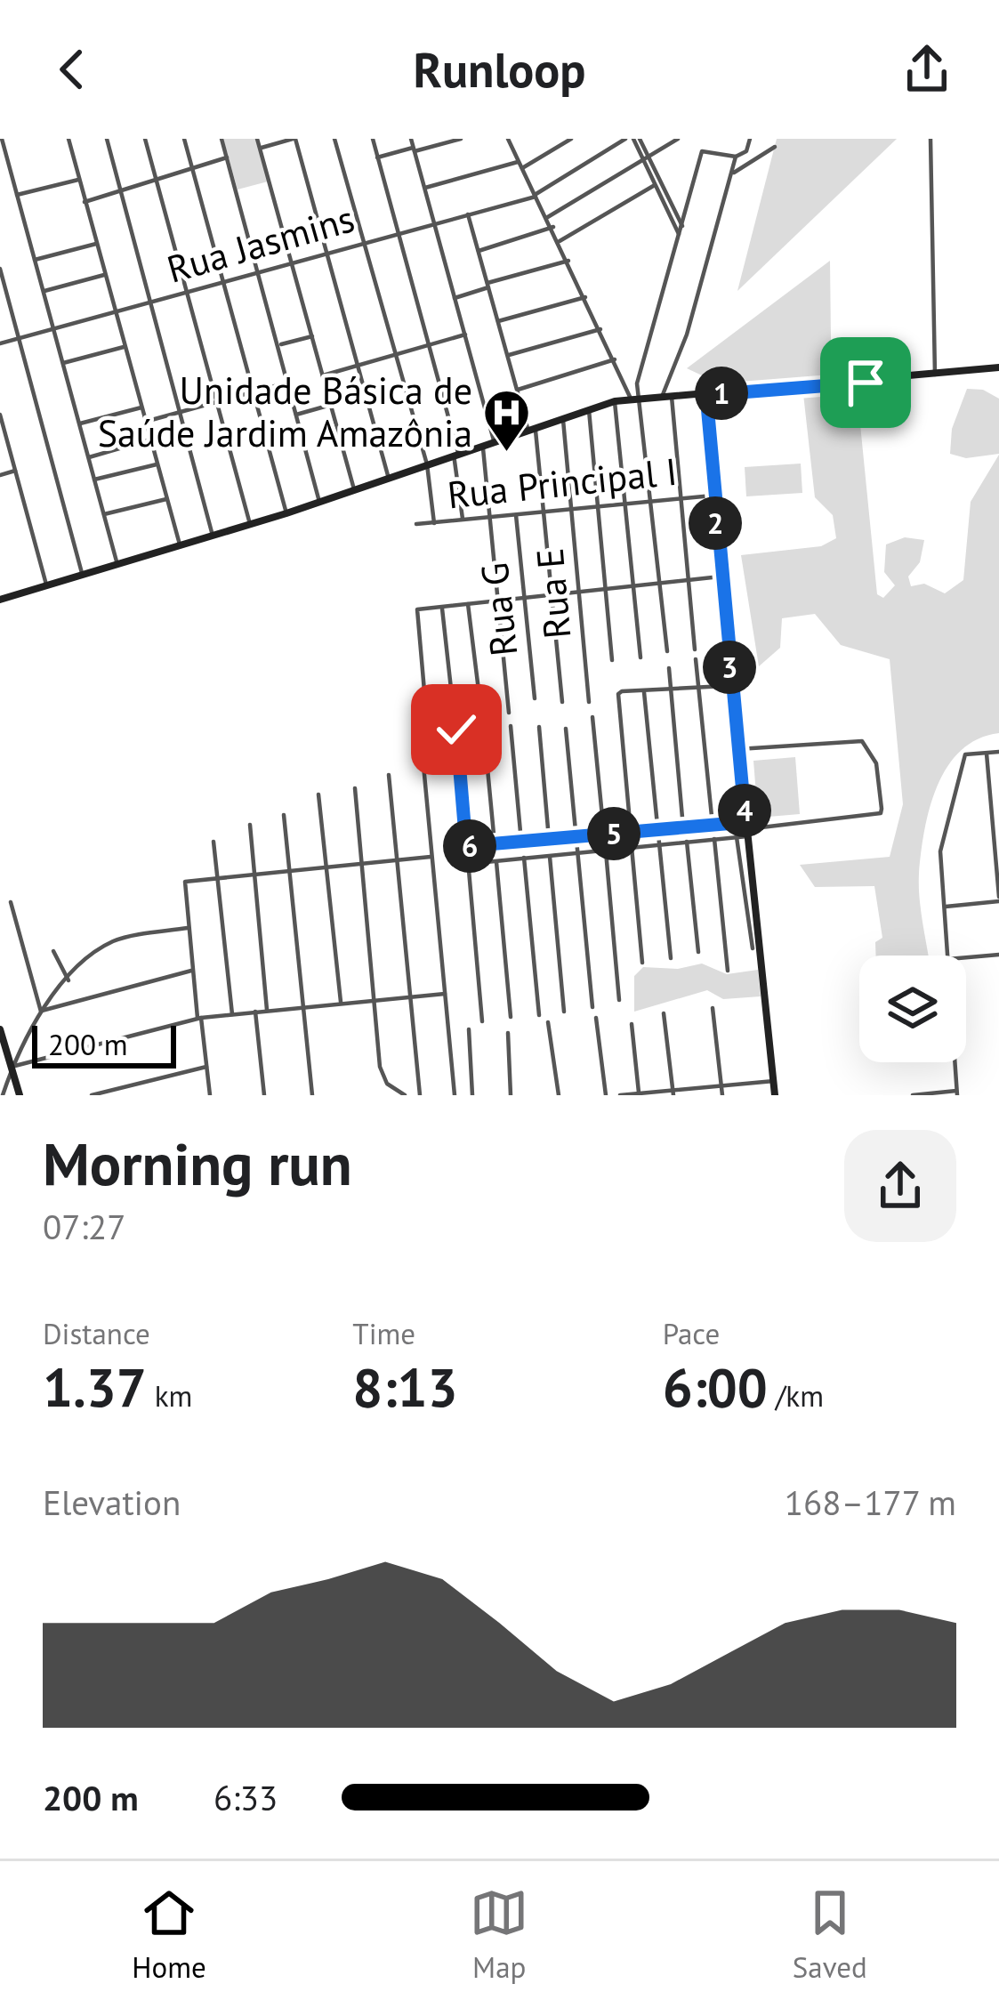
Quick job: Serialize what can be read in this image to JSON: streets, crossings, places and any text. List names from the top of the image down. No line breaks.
{"streets":{"street":["Rua Jasmins","Rua Principal I","Rua E","Rua G"]},"crossings":[["Rua Principal I","Rua E"],["Rua Principal I","Rua G"]],"places":{"hospital":["Unidade Básica de Saúde Jardim Amazônia"]},"scale_bar":"200 m","page":{"header":"Runloop","pins":["1","2","3","4","5","6"],"scale":"200 m","heading":["Morning run","07:27"],"stats":[["Distance","1.37 km"],["Time","8:13"],["Pace","6:00 /km"]],"chart":["Elevation","168–177 m"],"list":[{"name":"200 m","note":"6:33"}],"tabs":["Home","Map","Saved"]}}
